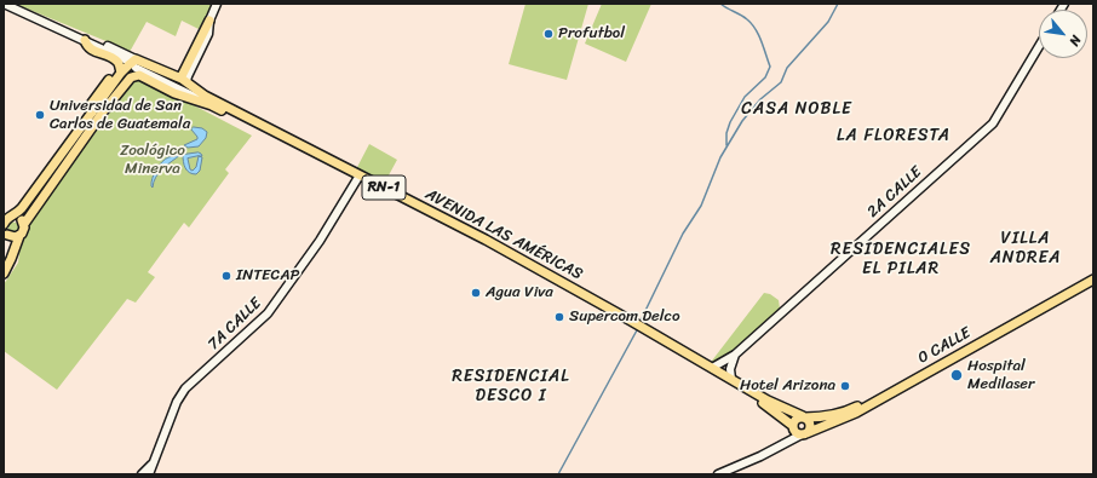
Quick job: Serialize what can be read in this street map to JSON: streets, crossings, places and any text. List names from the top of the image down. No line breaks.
{"streets":{"main road":["RN-1","AVENIDA LAS AMÉRICAS","0 CALLE"],"street":["2A CALLE","7A CALLE"]},"crossings":[["2A CALLE","AVENIDA LAS AMÉRICAS"],["AVENIDA LAS AMÉRICAS","7A CALLE"],["AVENIDA LAS AMÉRICAS","0 CALLE"]],"districts":["CASA NOBLE","LA FLORESTA","VILLA ANDREA","RESIDENCIALES EL PILAR","RESIDENCIAL DESCO I"],"parks":["Zoológico Minerva"],"places":["Profutbol","Universidad de San Carlos de Guatemala","INTECAP","Agua Viva","Supercom Delco","Hospital Medilaser","Hotel Arizona"],"north":"bottom right"}
